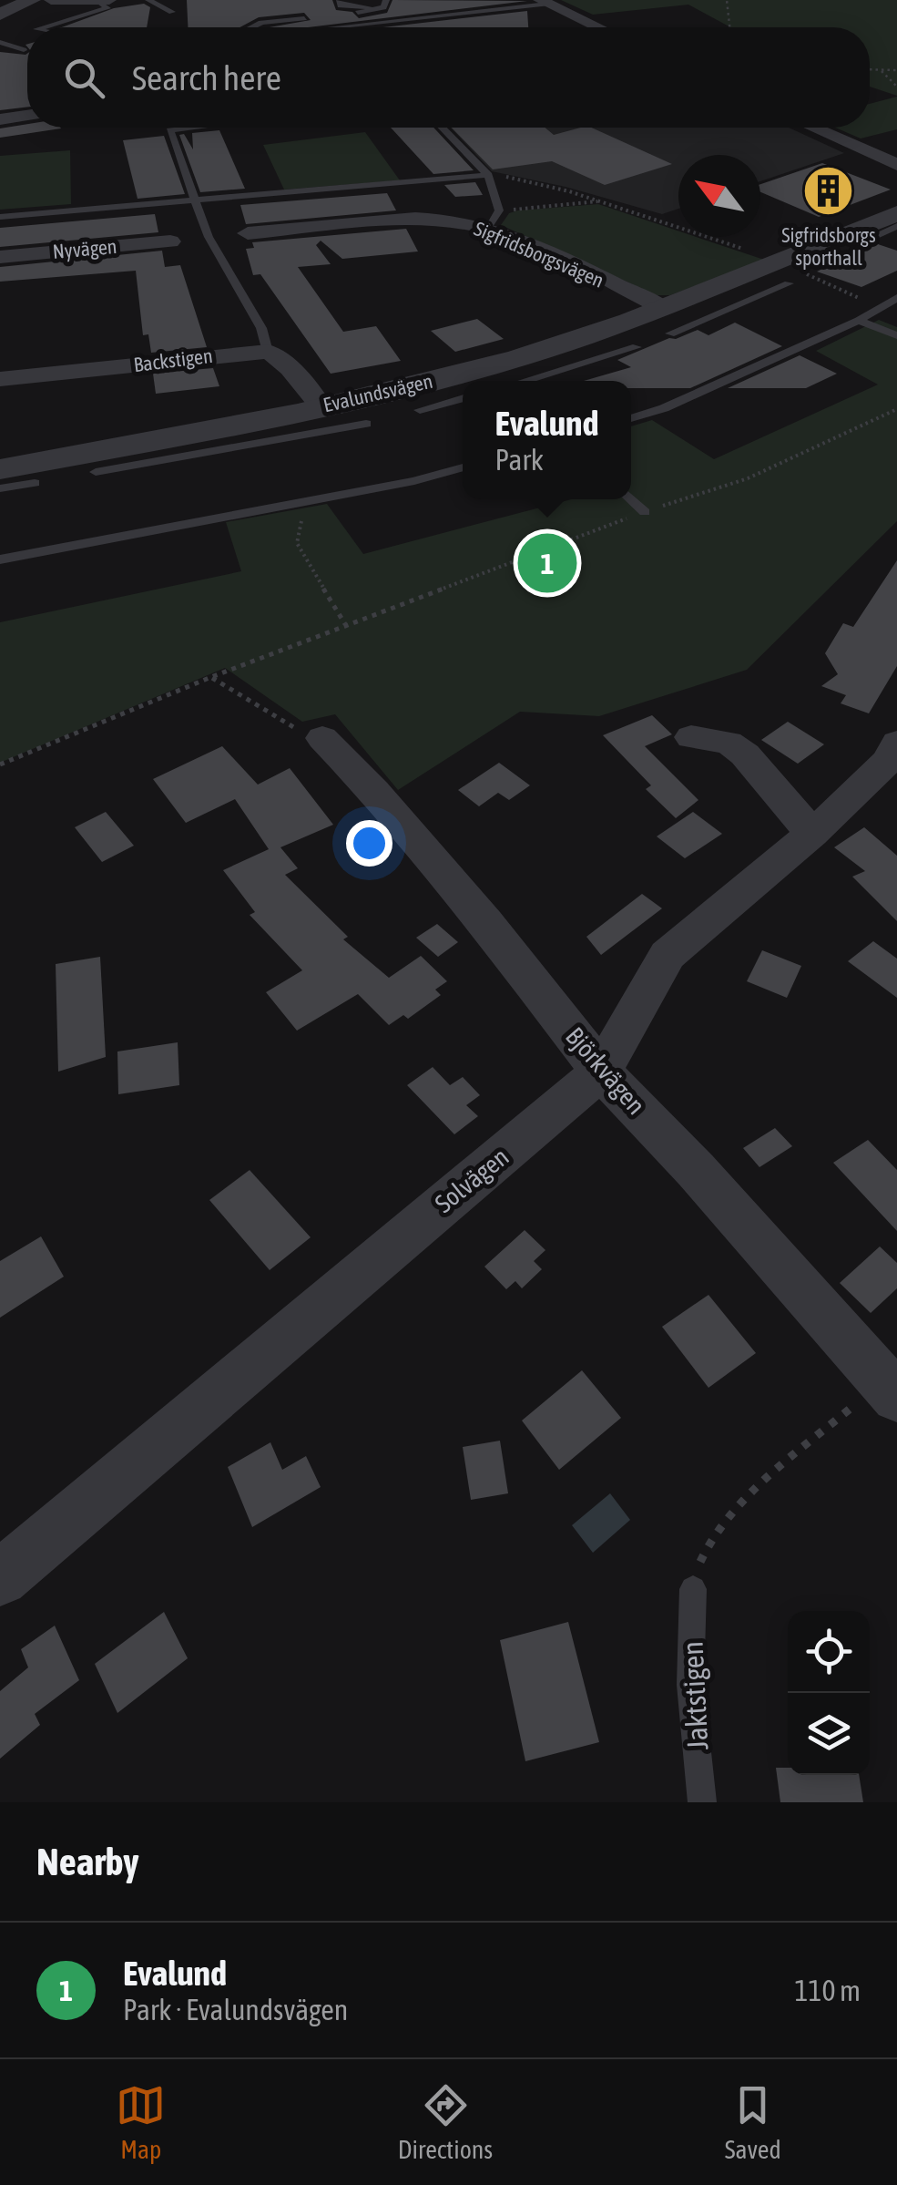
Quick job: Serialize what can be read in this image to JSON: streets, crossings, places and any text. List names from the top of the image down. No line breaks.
{"streets":{"street":["Nyvägen","Sigfridsborgsvägen","Backstigen","Evalundsvägen","Björkvägen","Solvägen"],"lane":["Jaktstigen"]},"crossings":[["Sigfridsborgsvägen","Evalundsvägen"],["Björkvägen","Solvägen"]],"places":{"building":["Sigfridsborgs sporthall"]},"north":"top left","page":{"search":"Search here","popup":["Evalund","Park"],"pins":"1","heading":"Nearby","list":[{"mark":"1","name":"Evalund","note":"Park · Evalundsvägen","value":"110 m"}],"nav":["Map","Directions","Saved"]}}
